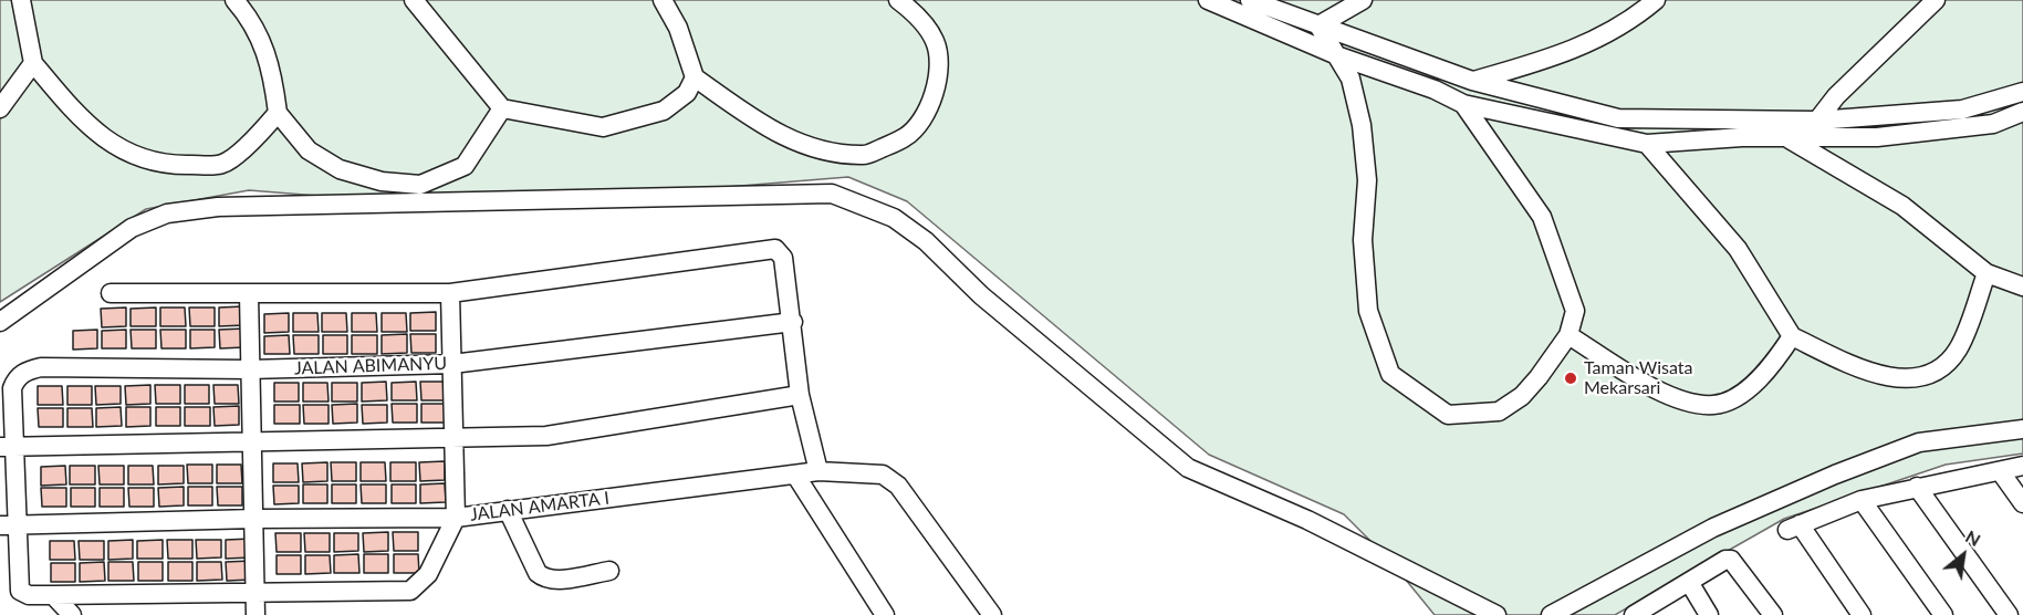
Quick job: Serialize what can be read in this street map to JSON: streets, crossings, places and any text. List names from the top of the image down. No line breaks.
{"streets":{"street":["JALAN ABIMANYU","JALAN AMARTA I"]},"places":["Taman Wisata Mekarsari"],"north":"top right"}
